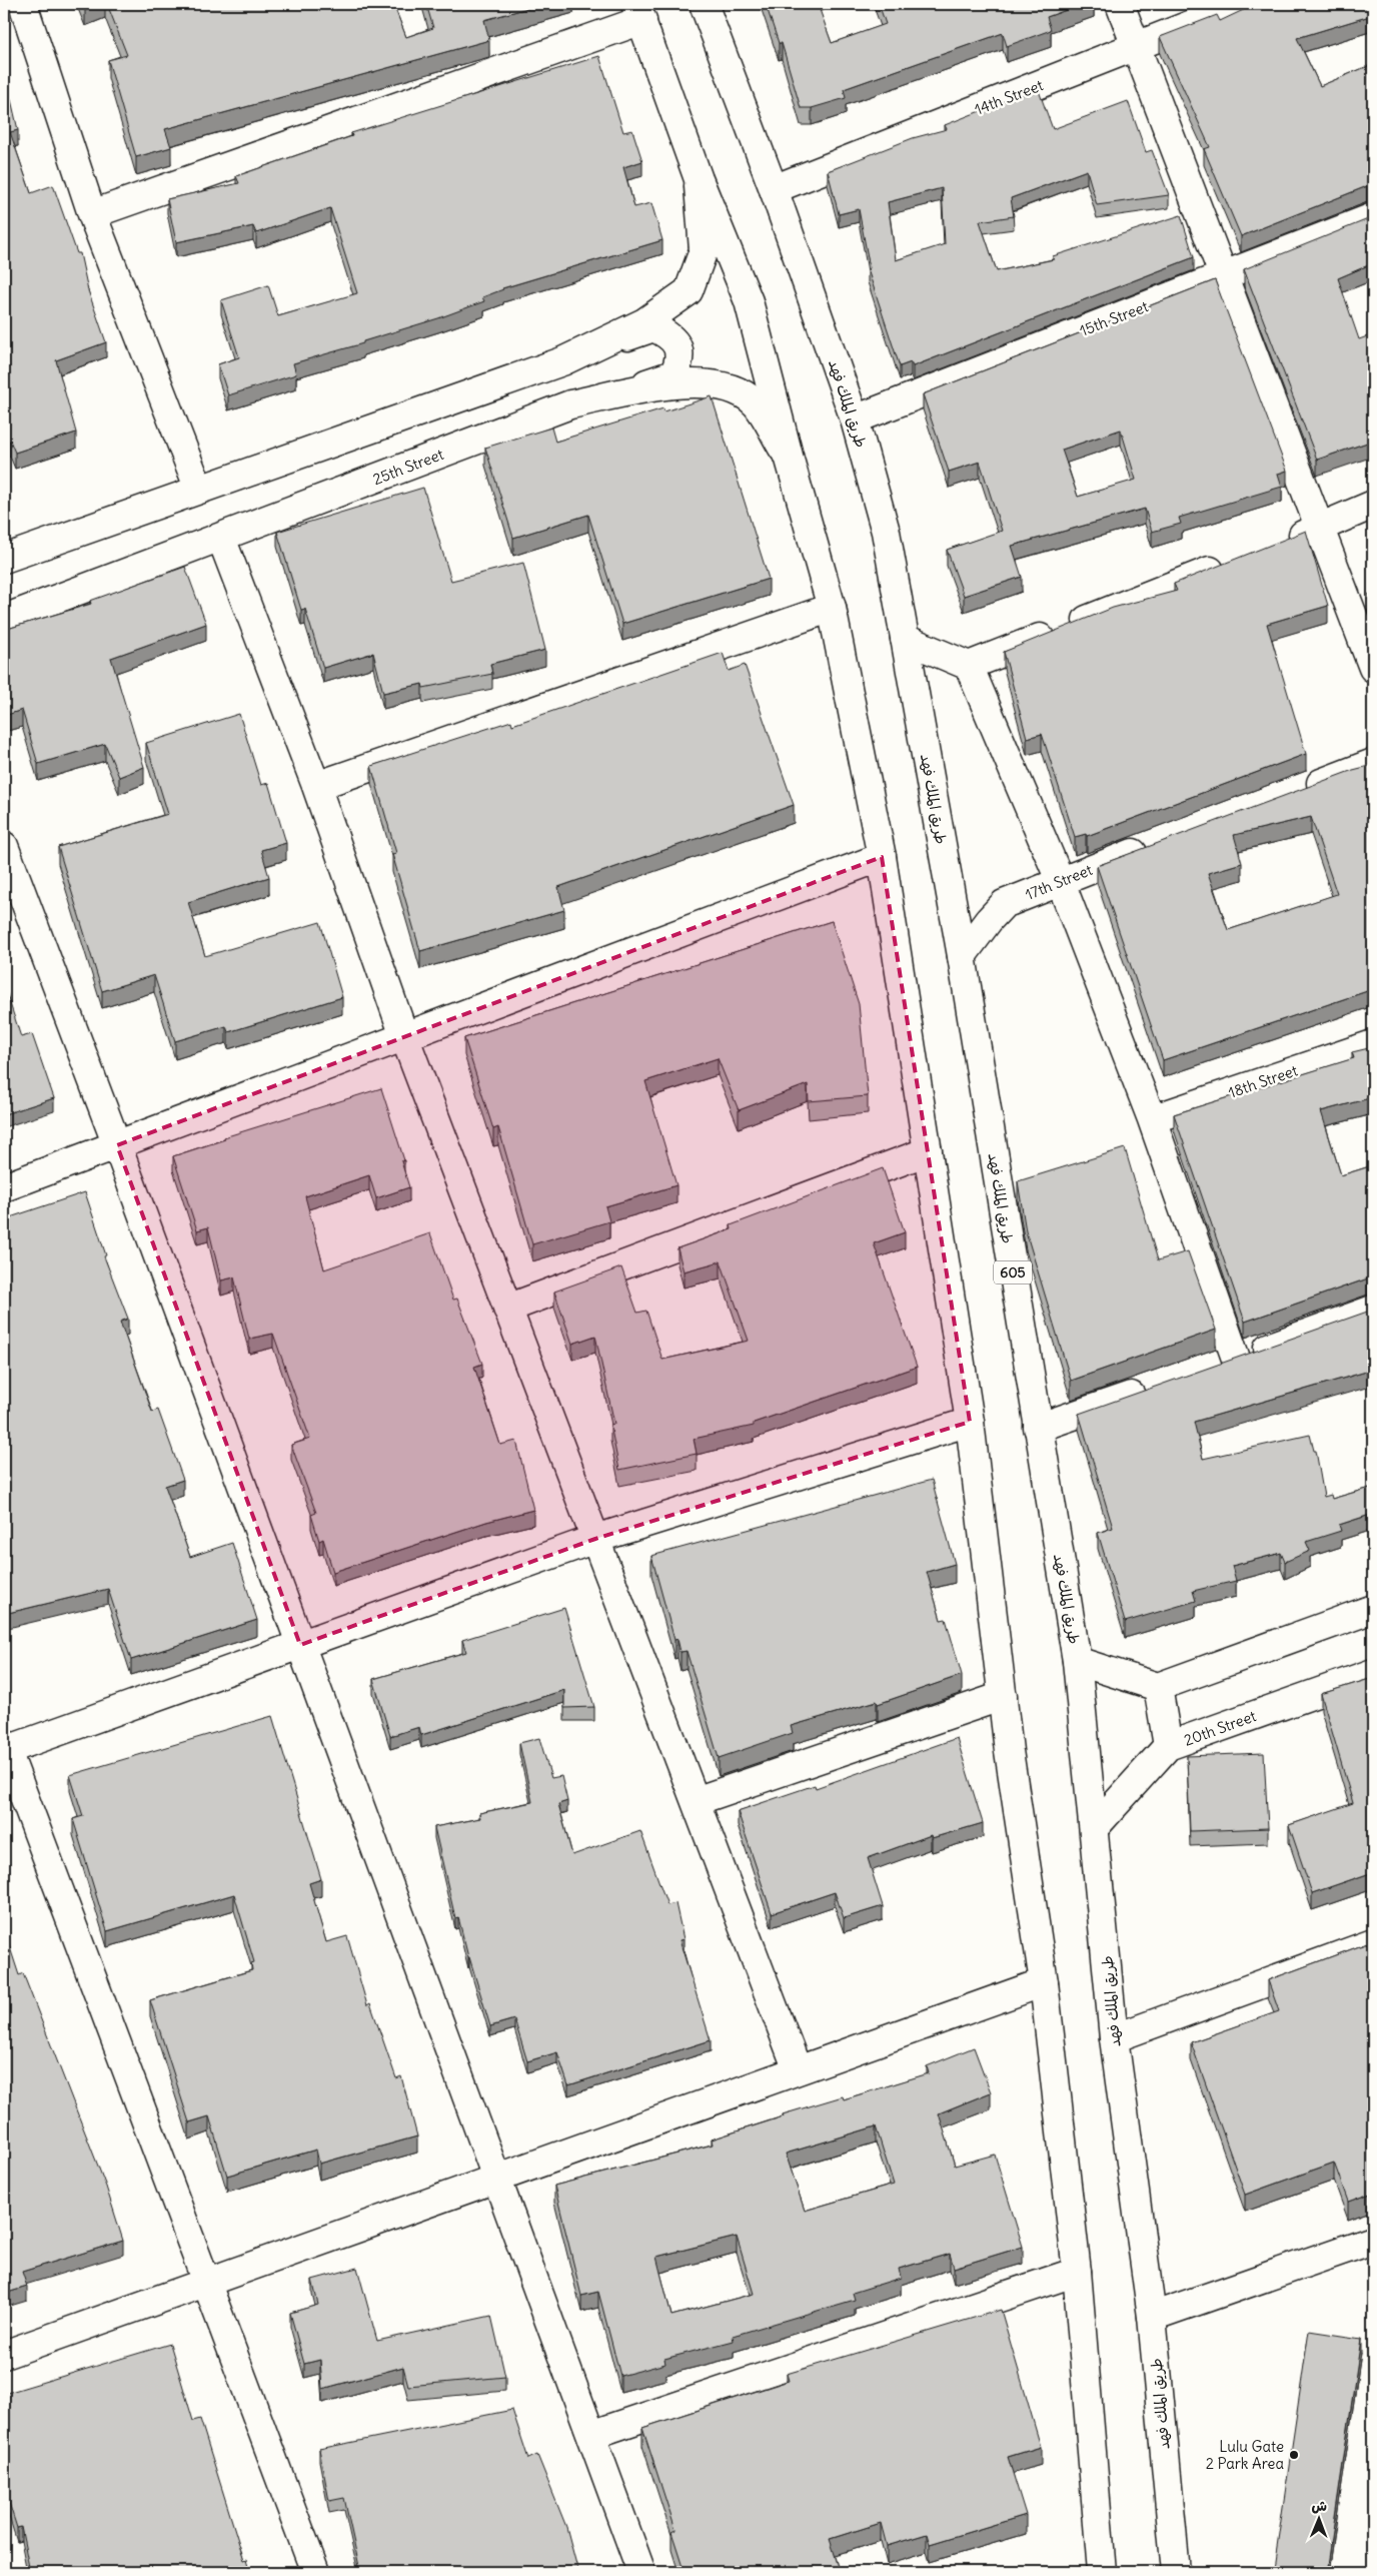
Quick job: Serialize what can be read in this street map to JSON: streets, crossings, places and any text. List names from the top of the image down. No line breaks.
{"streets":{"main road":["14th Street","15th Street","طريق الملك فهد","25th Street","17th Street","18th Street","605","20th Street"]},"crossings":[["14th Street","طريق الملك فهد"],["15th Street","طريق الملك فهد"],["طريق الملك فهد","17th Street"],["طريق الملك فهد","20th Street"]],"places":["Lulu Gate 2 Park Area"],"north":"top"}
